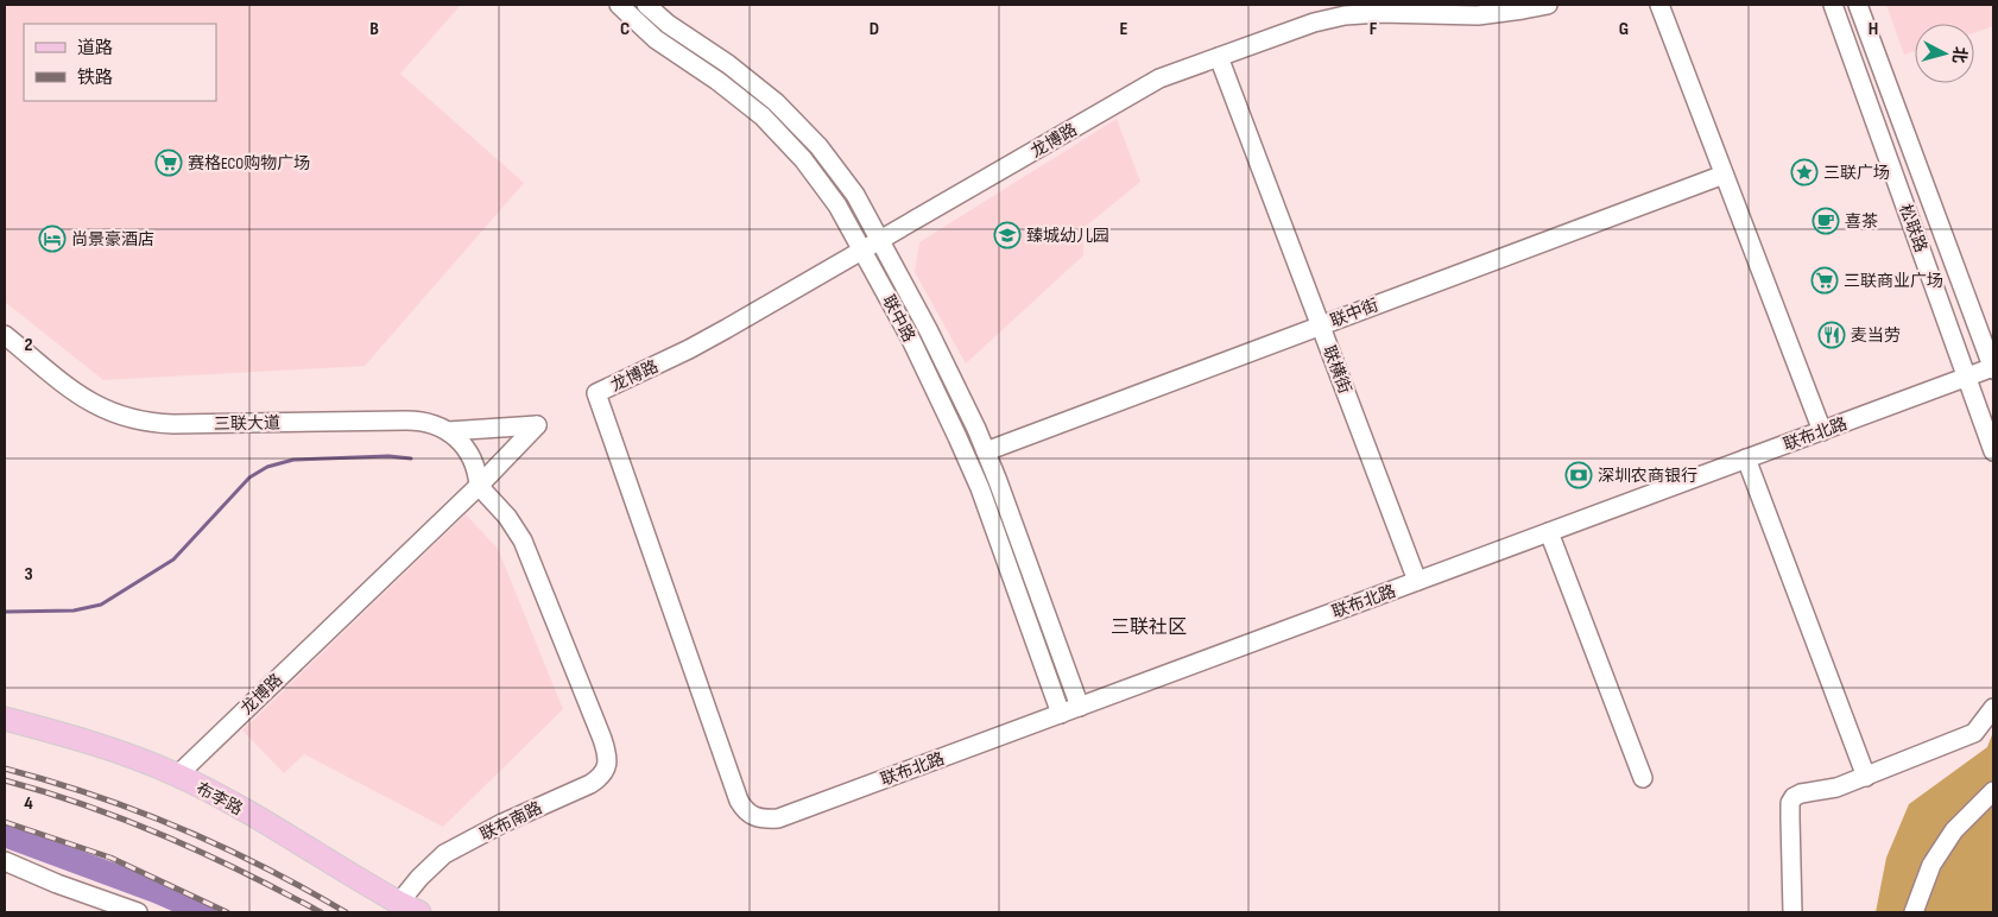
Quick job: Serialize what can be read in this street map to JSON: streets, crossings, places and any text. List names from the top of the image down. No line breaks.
{"streets":{"main road":["布李路"],"street":["龙博路","松联路","联中街","联中路","联横街","三联大道","联布北路","联布南路"]},"crossings":[["龙博路","联中路"],["龙博路","联横街"],["龙博路","三联大道"],["龙博路","联布北路"],["龙博路","布李路"],["龙博路","联布南路"],["松联路","联布北路"],["联中街","联中路"],["联中街","联横街"],["联中路","联布北路"],["联横街","联布北路"],["三联大道","联布南路"],["布李路","联布南路"]],"districts":["三联社区"],"places":{"supermarket":["赛格ECO购物广场","三联商业广场"],"place":["三联广场"],"cafe":["喜茶"],"school or university":["臻城幼儿园"],"hotel":["尚景豪酒店"],"restaurant":["麦当劳"],"bank":["深圳农商银行"]},"legend":["道路","铁路"],"north":"right","grid":{"columns":["B","C","D","E","F","G","H"],"rows":["2","3","4"]}}
